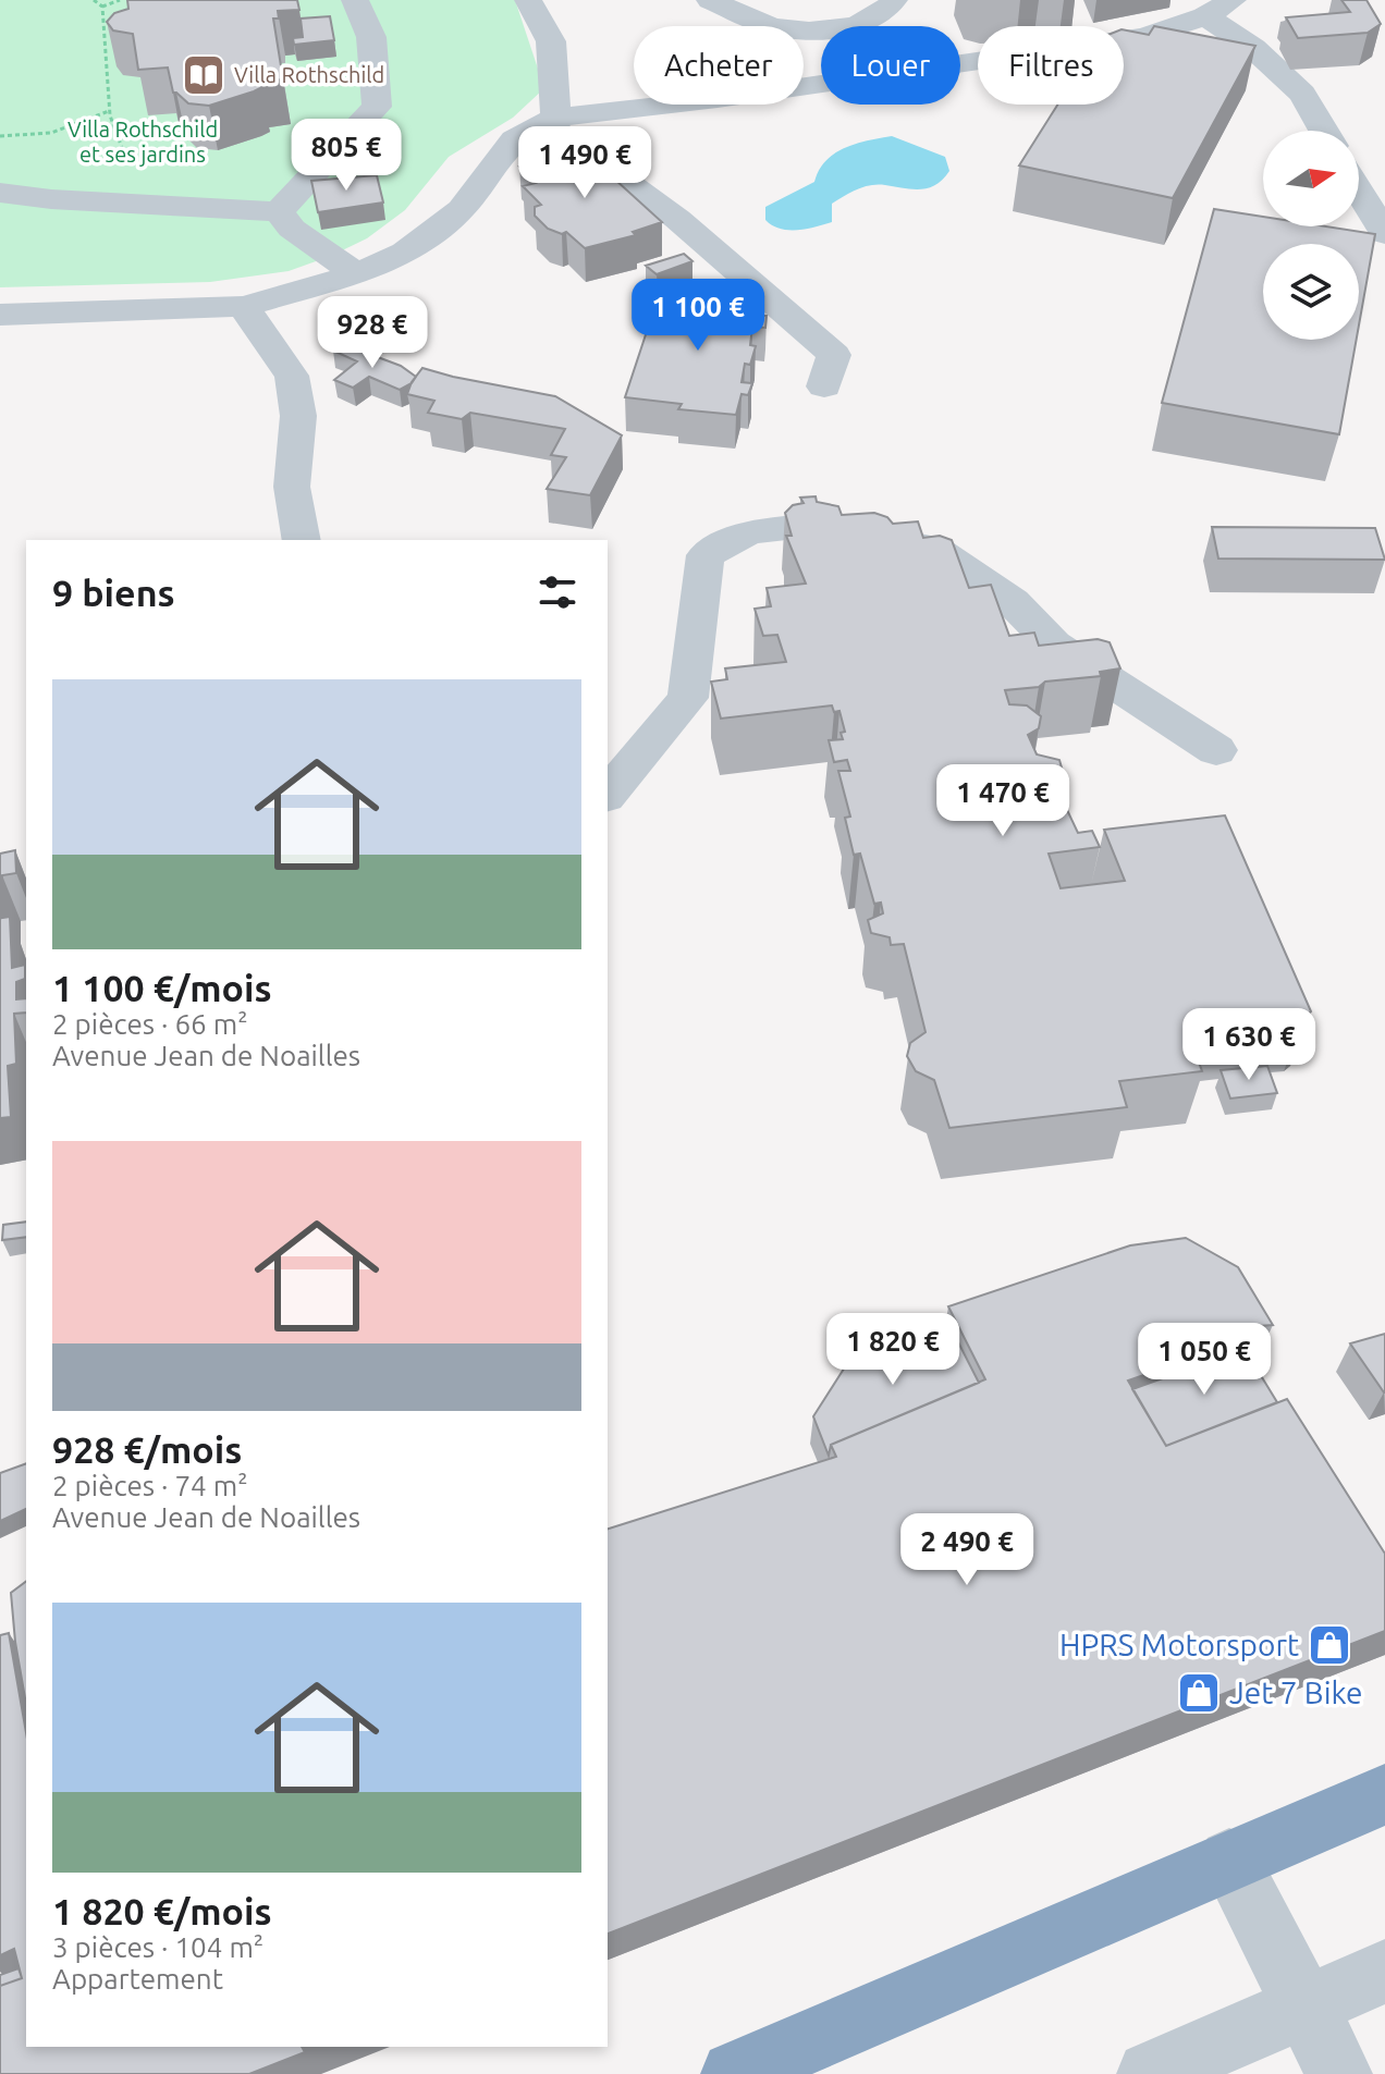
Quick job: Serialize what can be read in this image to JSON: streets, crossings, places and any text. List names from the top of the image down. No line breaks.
{"parks":["Villa Rothschild et ses jardins"],"places":{"library":["Villa Rothschild"],"shop":["HPRS Motorsport","Jet 7 Bike"]},"north":"right","page":{"chip":["Acheter","Louer","Filtres"],"price":["805 €","1 490 €","1 100 €","928 €","1 470 €","1 630 €","1 820 €","1 050 €","2 490 €"],"heading":"9 biens","list":[{"name":"1 100 €/mois","note":"2 pièces · 66 m² · Avenue Jean de Noailles"},{"name":"928 €/mois","note":"2 pièces · 74 m² · Avenue Jean de Noailles"},{"name":"1 820 €/mois","note":"3 pièces · 104 m² · Appartement"}]}}
